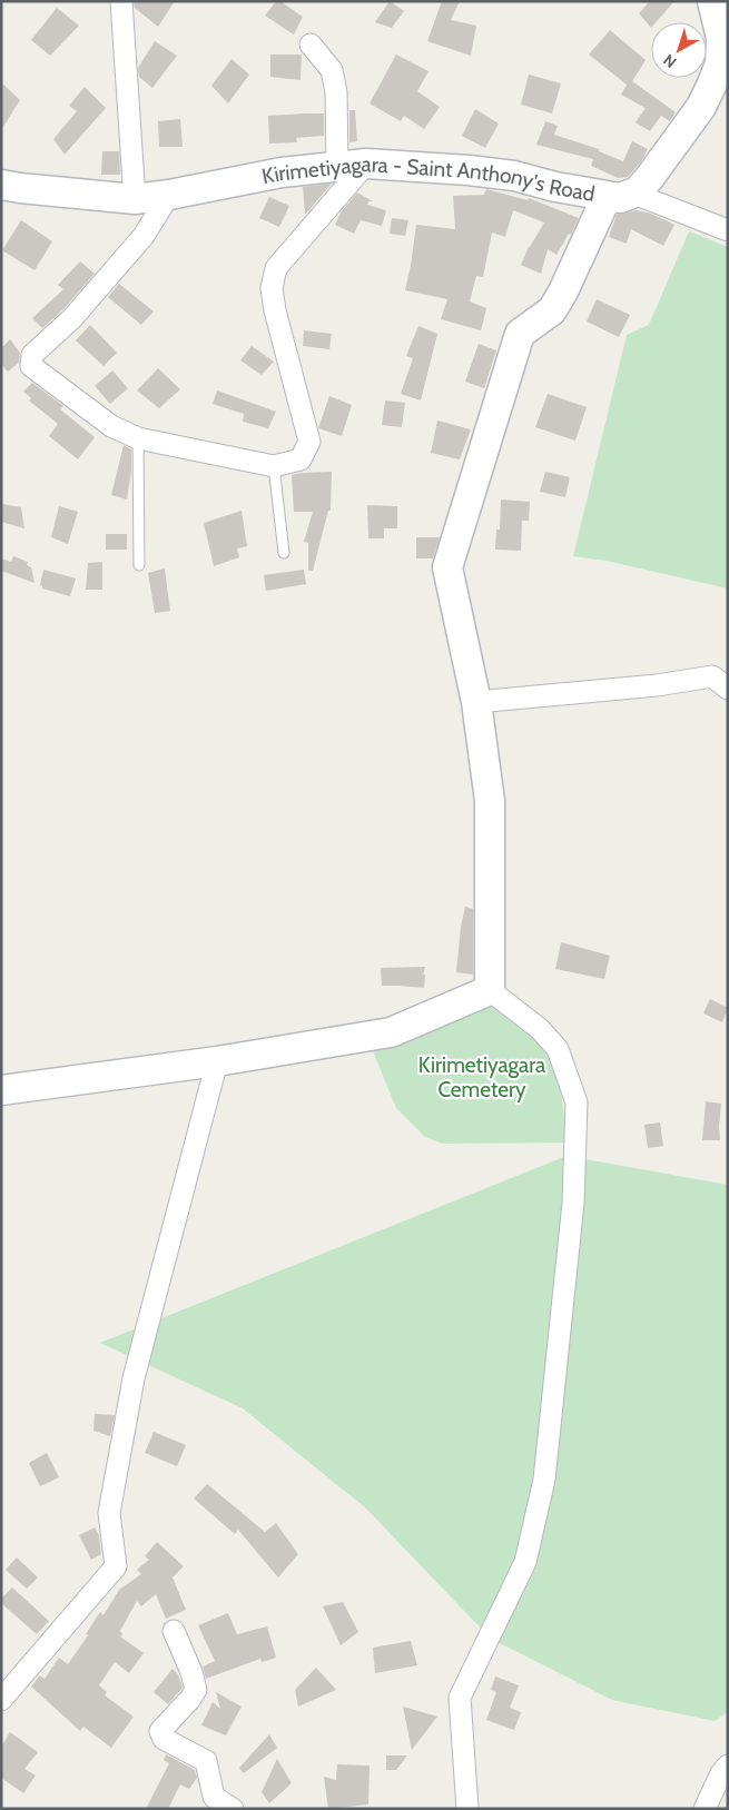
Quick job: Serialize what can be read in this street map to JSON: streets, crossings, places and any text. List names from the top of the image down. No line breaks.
{"streets":{"street":["Kirimetiyagara - Saint Anthony's Road"]},"parks":["Kirimetiyagara Cemetery"],"north":"bottom left"}
